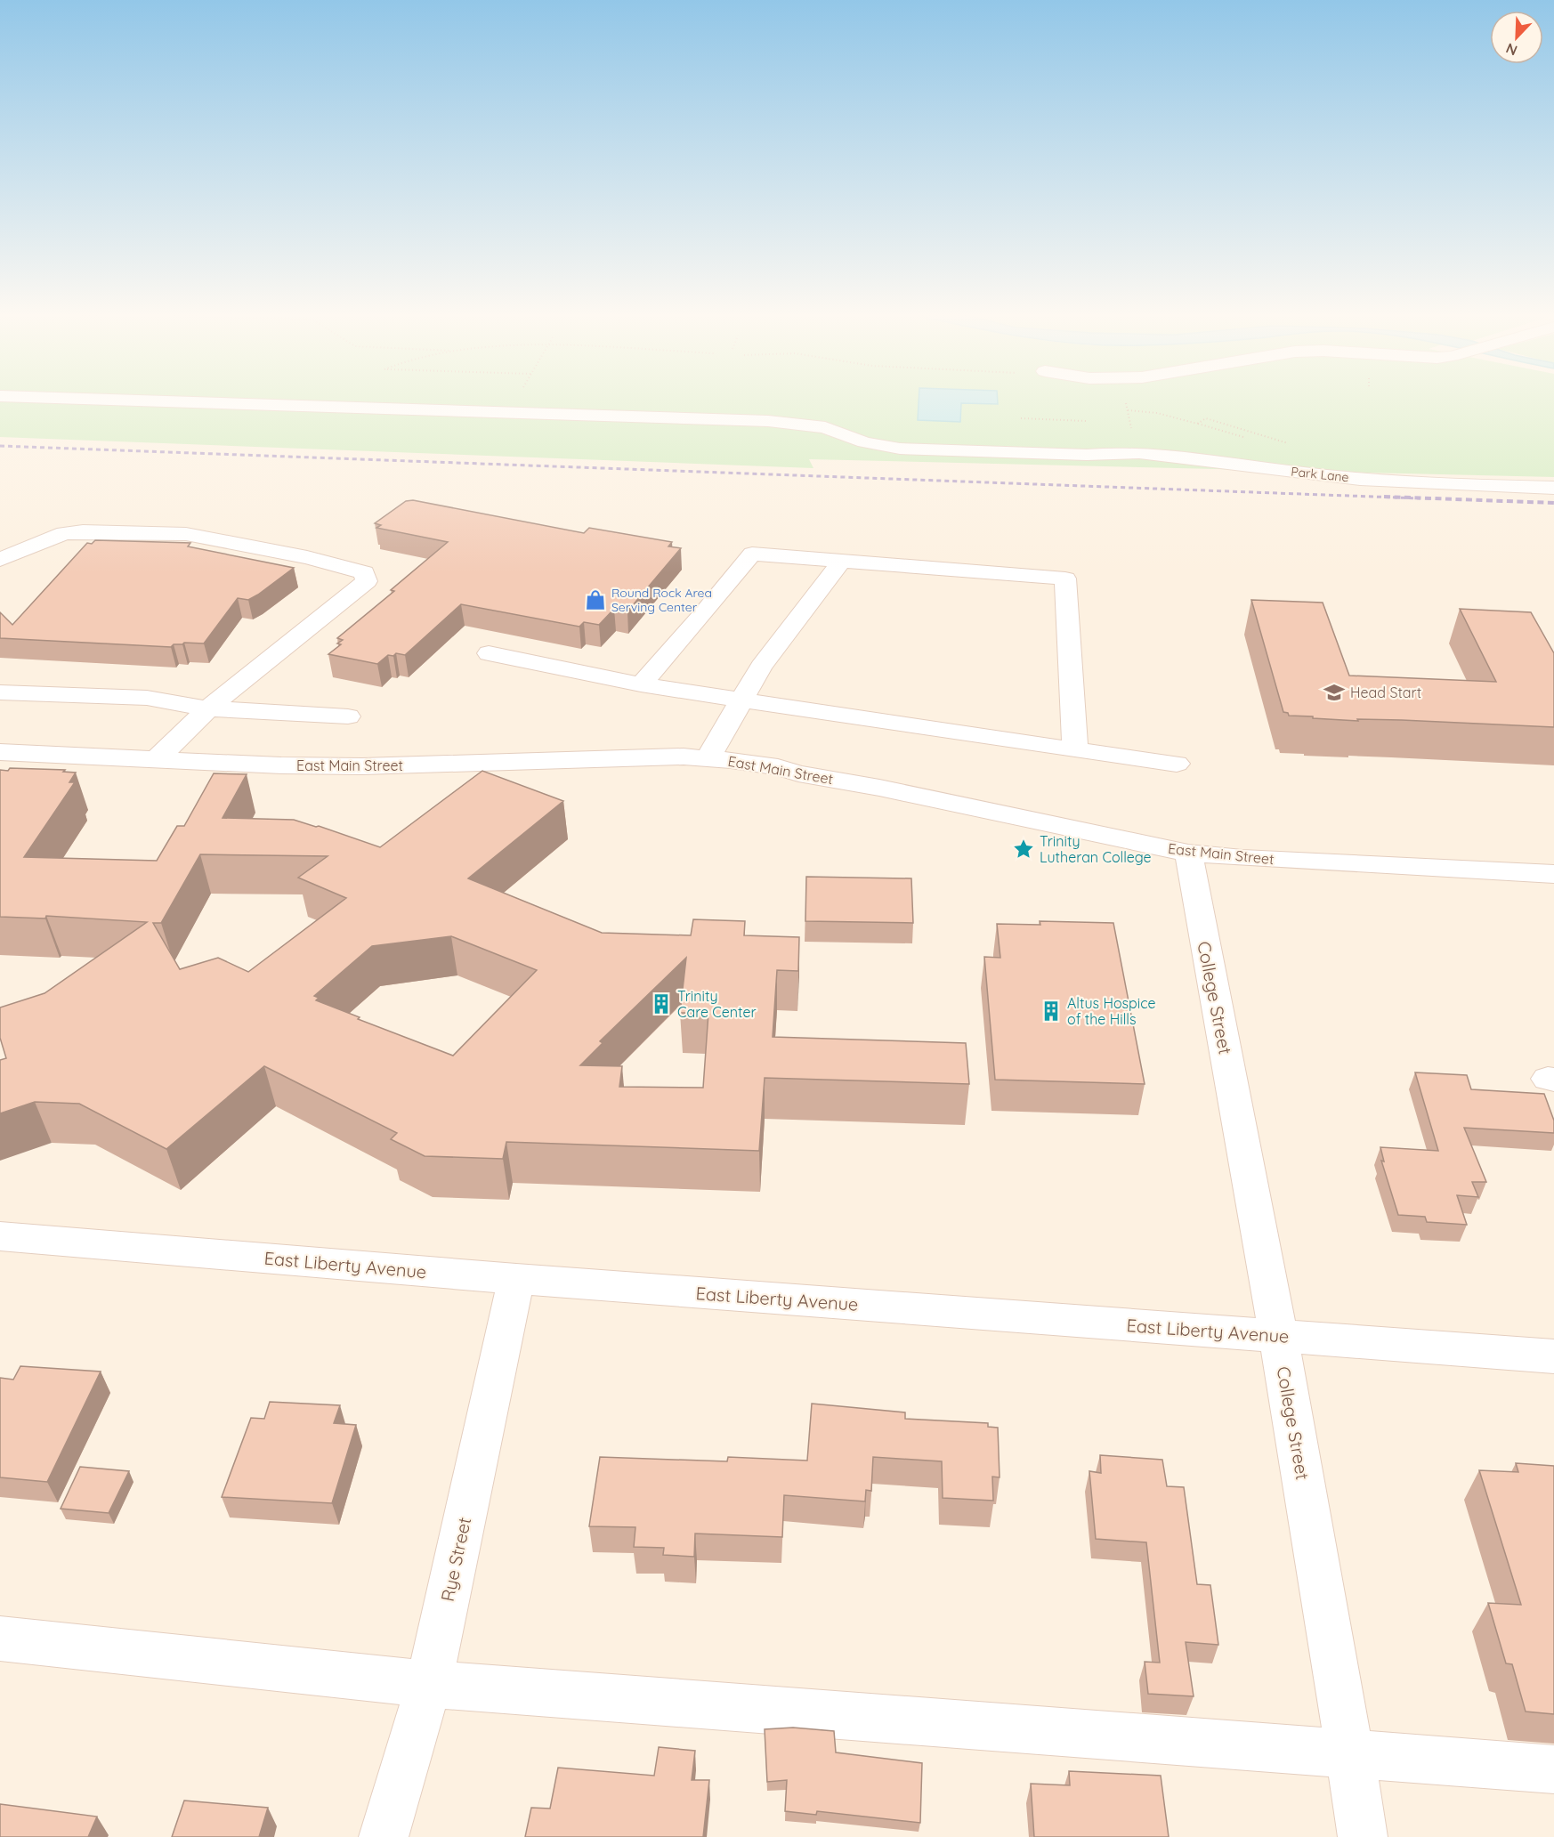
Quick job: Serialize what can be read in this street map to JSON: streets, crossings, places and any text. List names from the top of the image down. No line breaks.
{"streets":{"street":["Park Lane","East Main Street","College Street","East Liberty Avenue","Rye Street"]},"crossings":[["East Main Street","College Street"],["College Street","East Liberty Avenue"],["East Liberty Avenue","Rye Street"]],"places":{"shop":["Round Rock Area Serving Center"],"school or university":["Head Start"],"place":["Trinity Lutheran College"],"building":["Trinity Care Center","Altus Hospice of the Hills"]},"north":"bottom left"}
